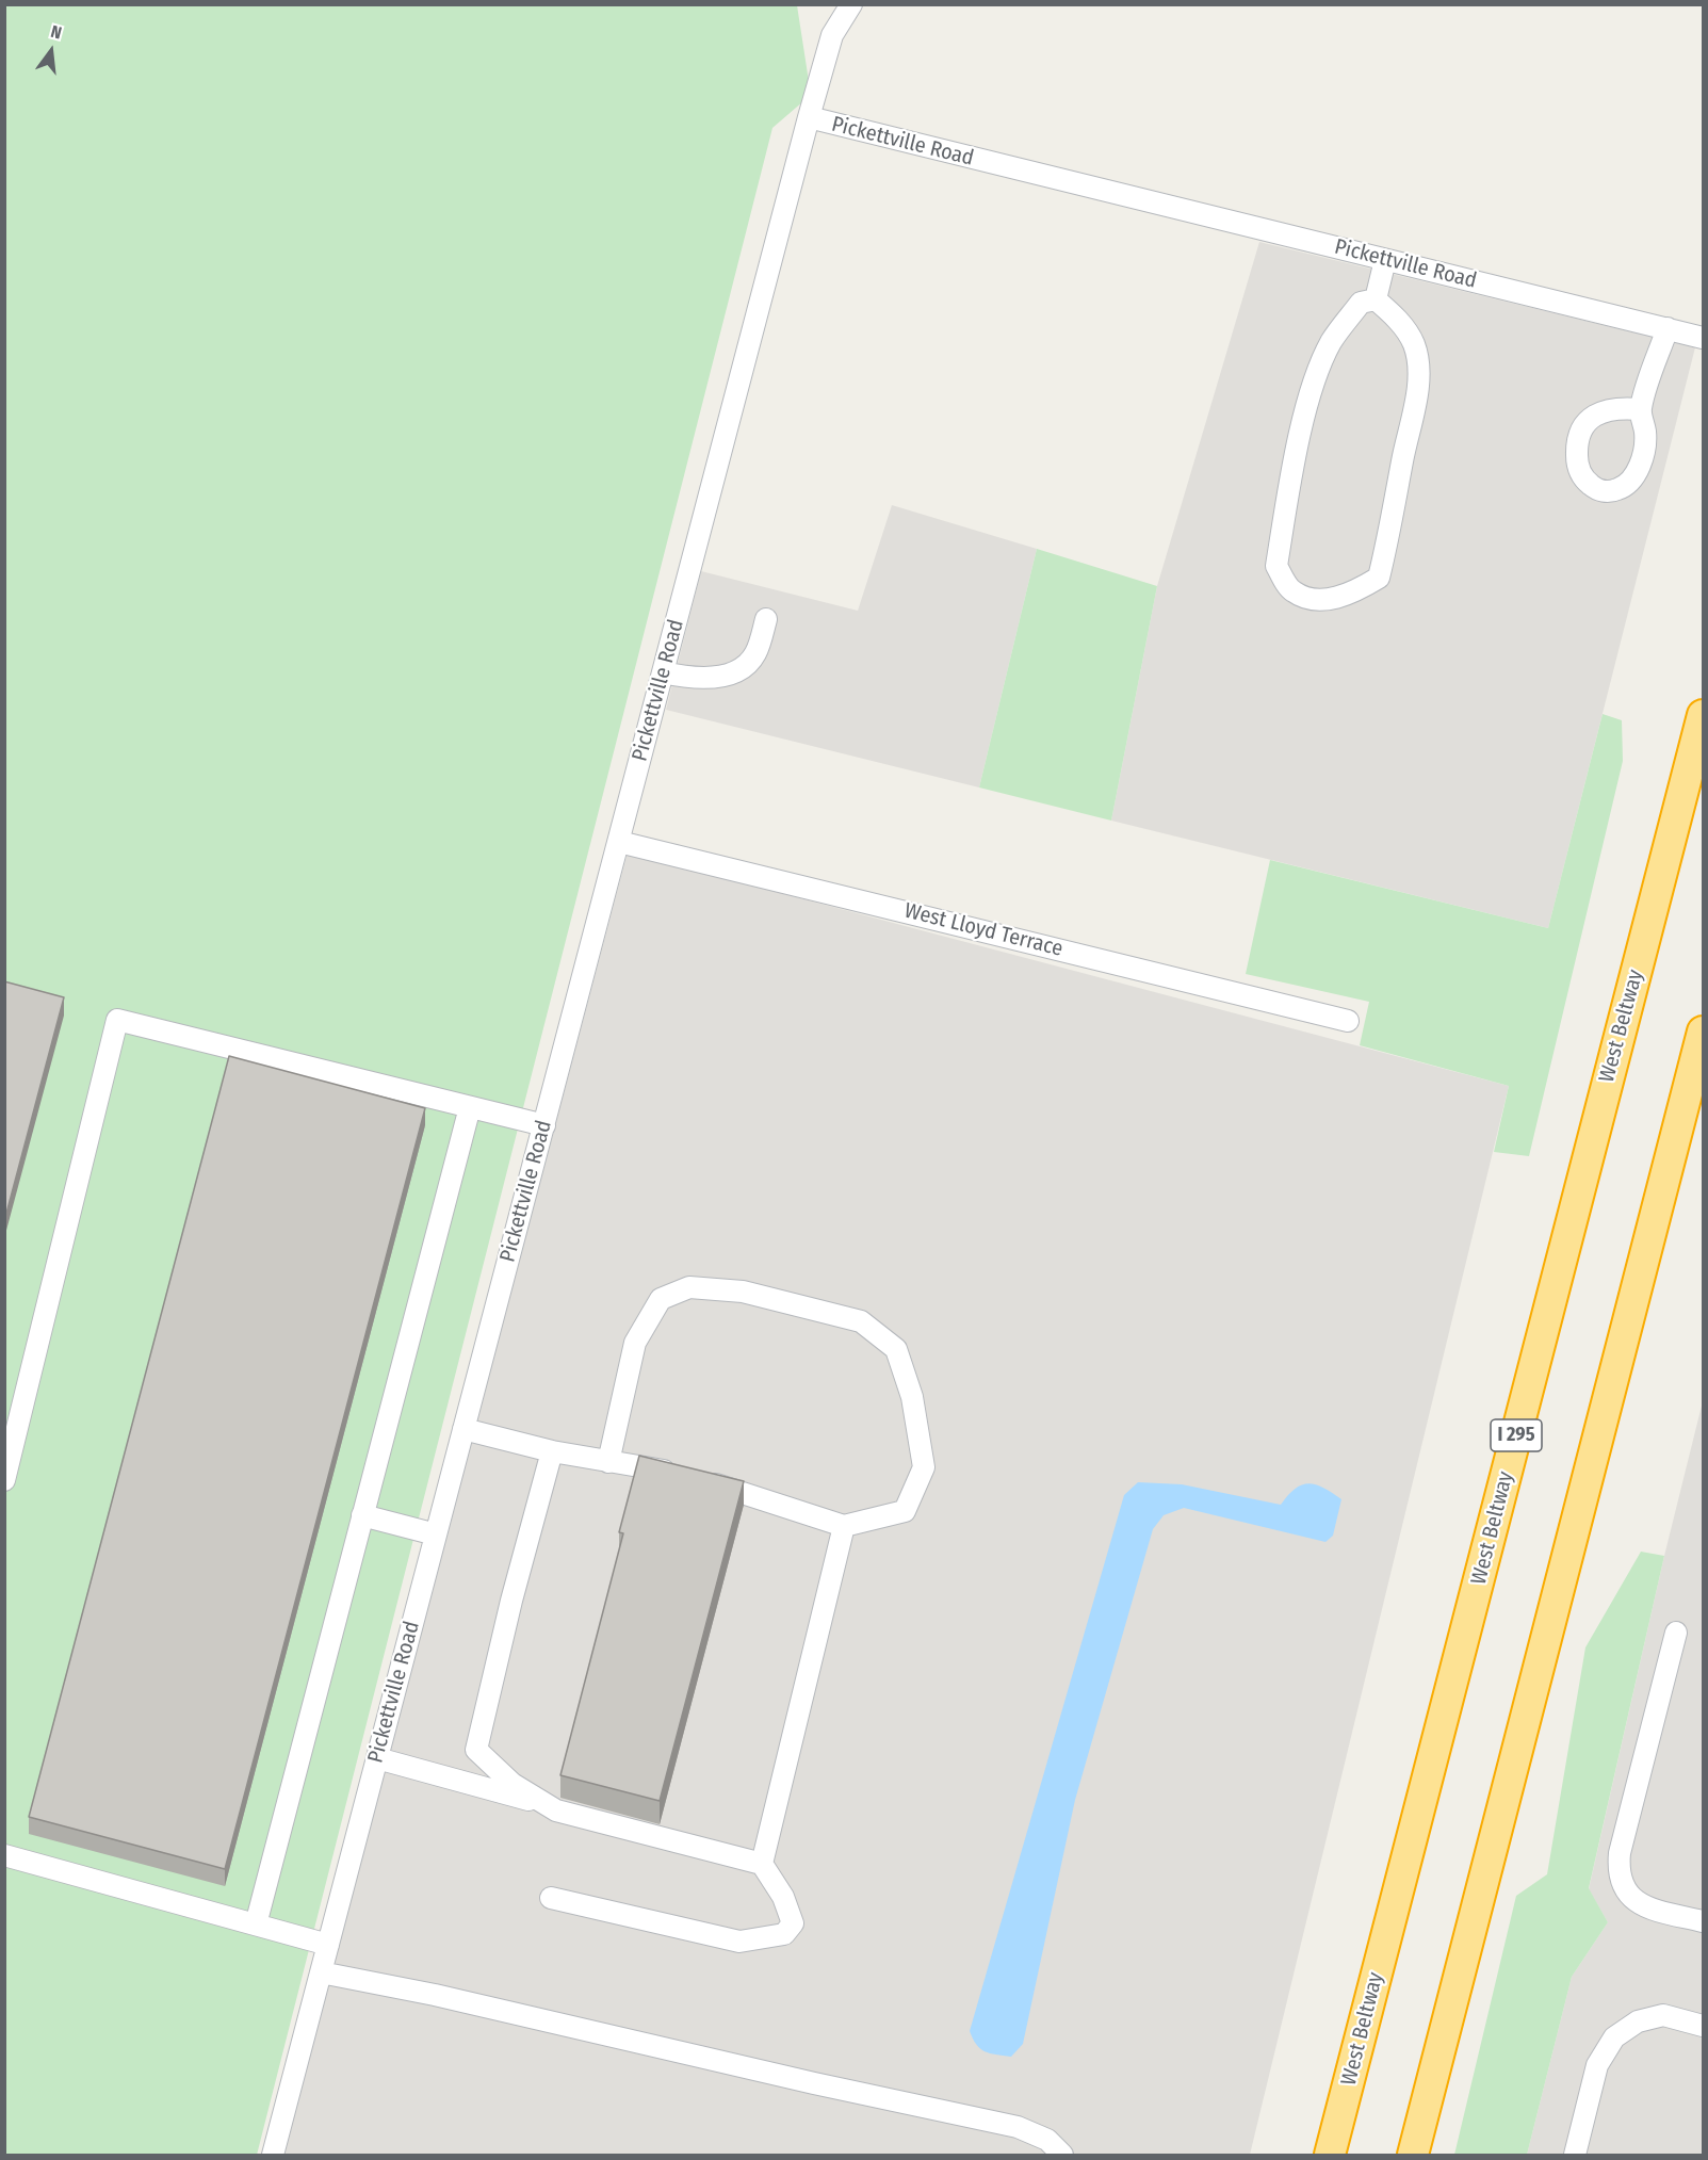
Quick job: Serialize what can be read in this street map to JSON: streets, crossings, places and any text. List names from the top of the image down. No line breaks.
{"streets":{"highway":["West Beltway","I 295"],"street":["Pickettville Road","West Lloyd Terrace"]},"crossings":[["Pickettville Road","West Lloyd Terrace"]],"north":"top"}
